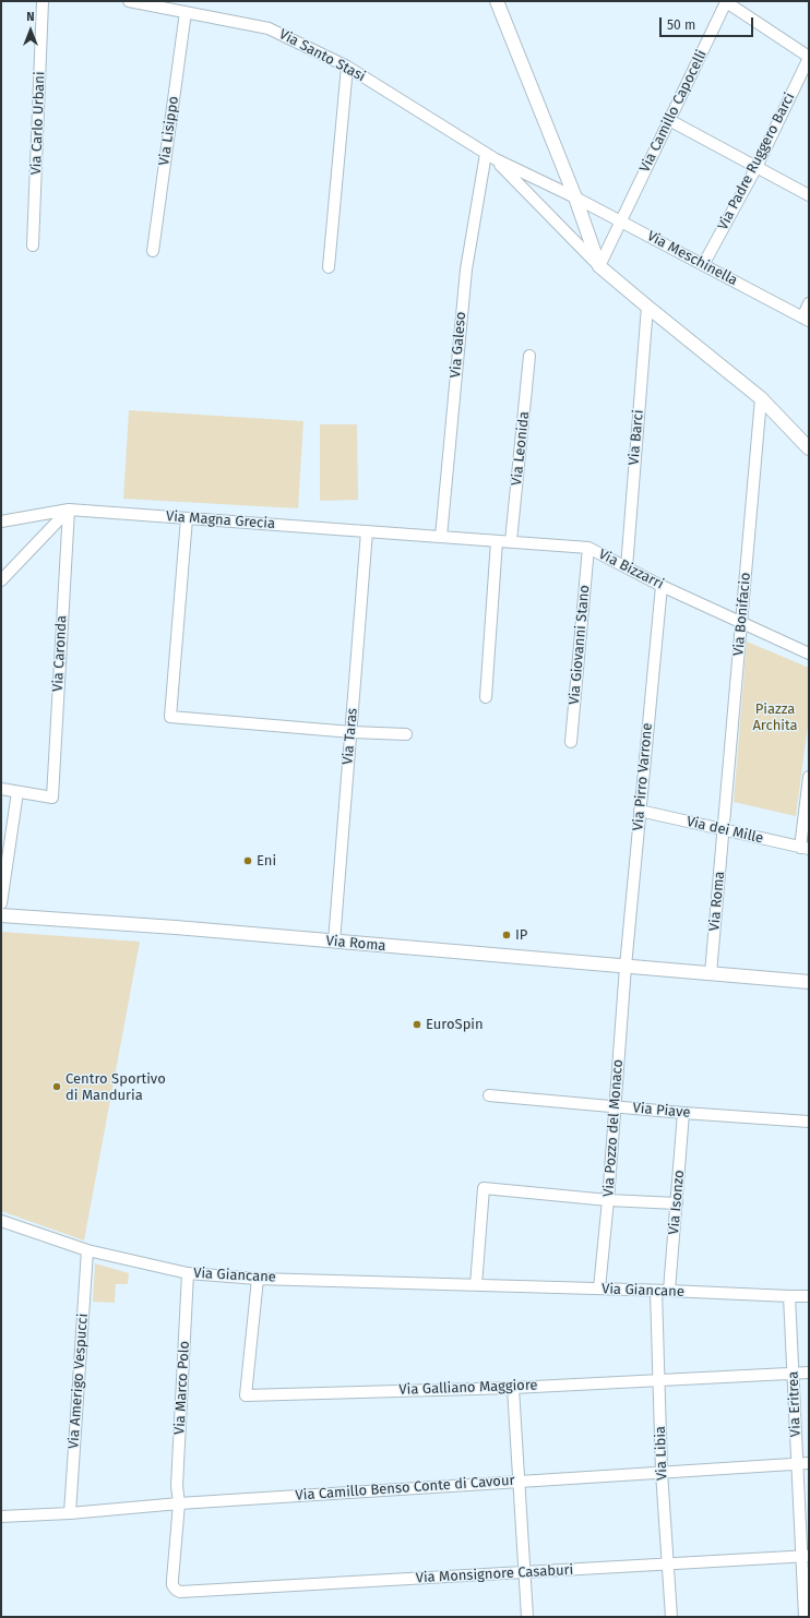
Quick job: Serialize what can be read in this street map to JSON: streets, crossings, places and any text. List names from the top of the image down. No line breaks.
{"streets":{"street":["Via Santo Stasi","Via Camillo Capocelli","Via Carlo Urbani","Via Lisippo","Via Padre Ruggero Barci","Via Meschinella","Via Galeso","Via Barci","Via Leonida","Via Magna Grecia","Via Bizzarri","Via Bonifacio","Via Giovanni Stano","Via Caronda","Via Taras","Via Pirro Varrone","Via dei Mille","Via Roma","Via Piave","Via Pozzo del Monaco","Via Isonzo","Via Giancane","Via Amerigo Vespucci","Via Marco Polo","Via Galliano Maggiore","Via Eritrea","Via Libia","Via Camillo Benso Conte di Cavour","Via Monsignore Casaburi"]},"crossings":[["Via Santo Stasi","Via Camillo Capocelli"],["Via Santo Stasi","Via Lisippo"],["Via Santo Stasi","Via Meschinella"],["Via Santo Stasi","Via Galeso"],["Via Camillo Capocelli","Via Meschinella"],["Via Padre Ruggero Barci","Via Meschinella"],["Via Galeso","Via Magna Grecia"],["Via Galeso","Via Bizzarri"],["Via Barci","Via Bizzarri"],["Via Leonida","Via Bizzarri"],["Via Magna Grecia","Via Bizzarri"],["Via Magna Grecia","Via Caronda"],["Via Magna Grecia","Via Taras"],["Via Bizzarri","Via Bonifacio"],["Via Bizzarri","Via Giovanni Stano"],["Via Bizzarri","Via Pirro Varrone"],["Via Bonifacio","Via dei Mille"],["Via Bonifacio","Via Roma"],["Via Taras","Via Roma"],["Via Pirro Varrone","Via dei Mille"],["Via Pirro Varrone","Via Roma"],["Via Pirro Varrone","Via Pozzo del Monaco"],["Via dei Mille","Via Roma"],["Via Roma","Via Pozzo del Monaco"],["Via Piave","Via Pozzo del Monaco"],["Via Piave","Via Isonzo"],["Via Pozzo del Monaco","Via Giancane"],["Via Isonzo","Via Giancane"],["Via Giancane","Via Amerigo Vespucci"],["Via Giancane","Via Marco Polo"],["Via Giancane","Via Galliano Maggiore"],["Via Giancane","Via Eritrea"],["Via Giancane","Via Libia"],["Via Amerigo Vespucci","Via Camillo Benso Conte di Cavour"],["Via Marco Polo","Via Camillo Benso Conte di Cavour"],["Via Marco Polo","Via Monsignore Casaburi"],["Via Galliano Maggiore","Via Eritrea"],["Via Galliano Maggiore","Via Libia"],["Via Eritrea","Via Camillo Benso Conte di Cavour"],["Via Eritrea","Via Monsignore Casaburi"],["Via Libia","Via Camillo Benso Conte di Cavour"],["Via Libia","Via Monsignore Casaburi"]],"parks":["Piazza Archita"],"places":["Eni","IP","EuroSpin","Centro Sportivo di Manduria"],"scale_bar":"50 m","north":"top"}
